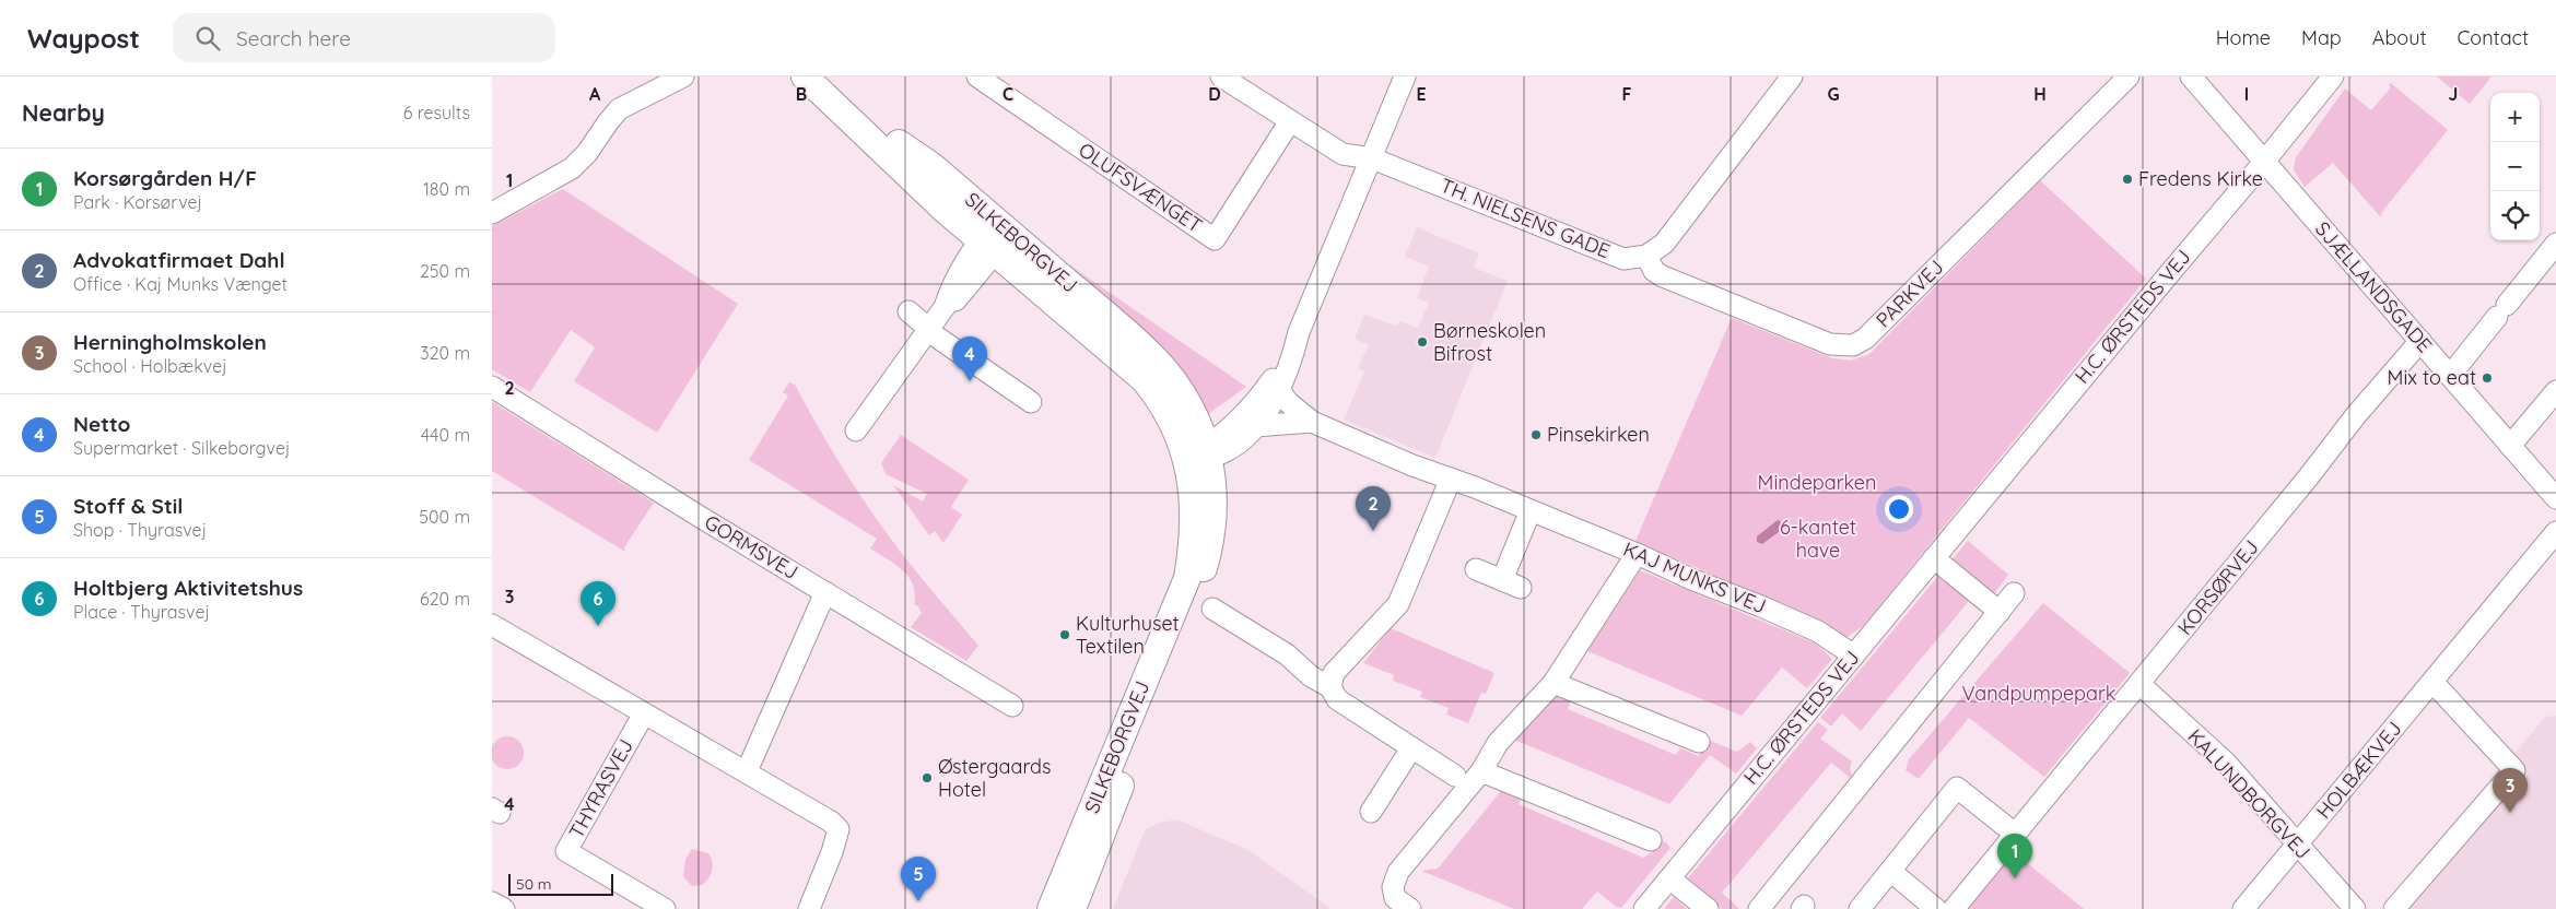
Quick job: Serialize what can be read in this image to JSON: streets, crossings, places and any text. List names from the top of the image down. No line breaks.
{"streets":{"main road":["SILKEBORGVEJ"],"street":["OLUFSVÆNGET","TH. NIELSENS GADE","SJÆLLANDSGADE","PARKVEJ","H.C. ØRSTEDS VEJ","GORMSVEJ","KAJ MUNKS VEJ","KORSØRVEJ","HOLBÆKVEJ","THYRASVEJ","KALUNDBORGVEJ"]},"crossings":[["OLUFSVÆNGET","TH. NIELSENS GADE"],["TH. NIELSENS GADE","PARKVEJ"],["SJÆLLANDSGADE","H.C. ØRSTEDS VEJ"],["SJÆLLANDSGADE","KORSØRVEJ"],["H.C. ØRSTEDS VEJ","KAJ MUNKS VEJ"],["KORSØRVEJ","KALUNDBORGVEJ"],["HOLBÆKVEJ","KALUNDBORGVEJ"]],"parks":["Mindeparken","6-kantet have","Vandpumpepark"],"places":["Fredens Kirke","Børneskolen Bifrost","Mix to eat","Pinsekirken","Kulturhuset Textilen","Østergaards Hotel"],"scale_bar":"50 m","page":{"header":"Waypost","search":"Search here","nav":["Home","Map","About","Contact"],"heading":["Nearby","6 results"],"map_buttons":["+","−"],"list":[{"mark":"1","name":"Korsørgården H/F","note":"Park · Korsørvej","value":"180 m"},{"mark":"2","name":"Advokatfirmaet Dahl","note":"Office · Kaj Munks Vænget","value":"250 m"},{"mark":"3","name":"Herningholmskolen","note":"School · Holbækvej","value":"320 m"},{"mark":"4","name":"Netto","note":"Supermarket · Silkeborgvej","value":"440 m"},{"mark":"5","name":"Stoff & Stil","note":"Shop · Thyrasvej","value":"500 m"},{"mark":"6","name":"Holtbjerg Aktivitetshus","note":"Place · Thyrasvej","value":"620 m"}],"pins":["4","2","6","3","1","5"],"scale":"50 m"},"grid":{"columns":["A","B","C","D","E","F","G","H","I","J"],"rows":["1","2","3","4"]}}
